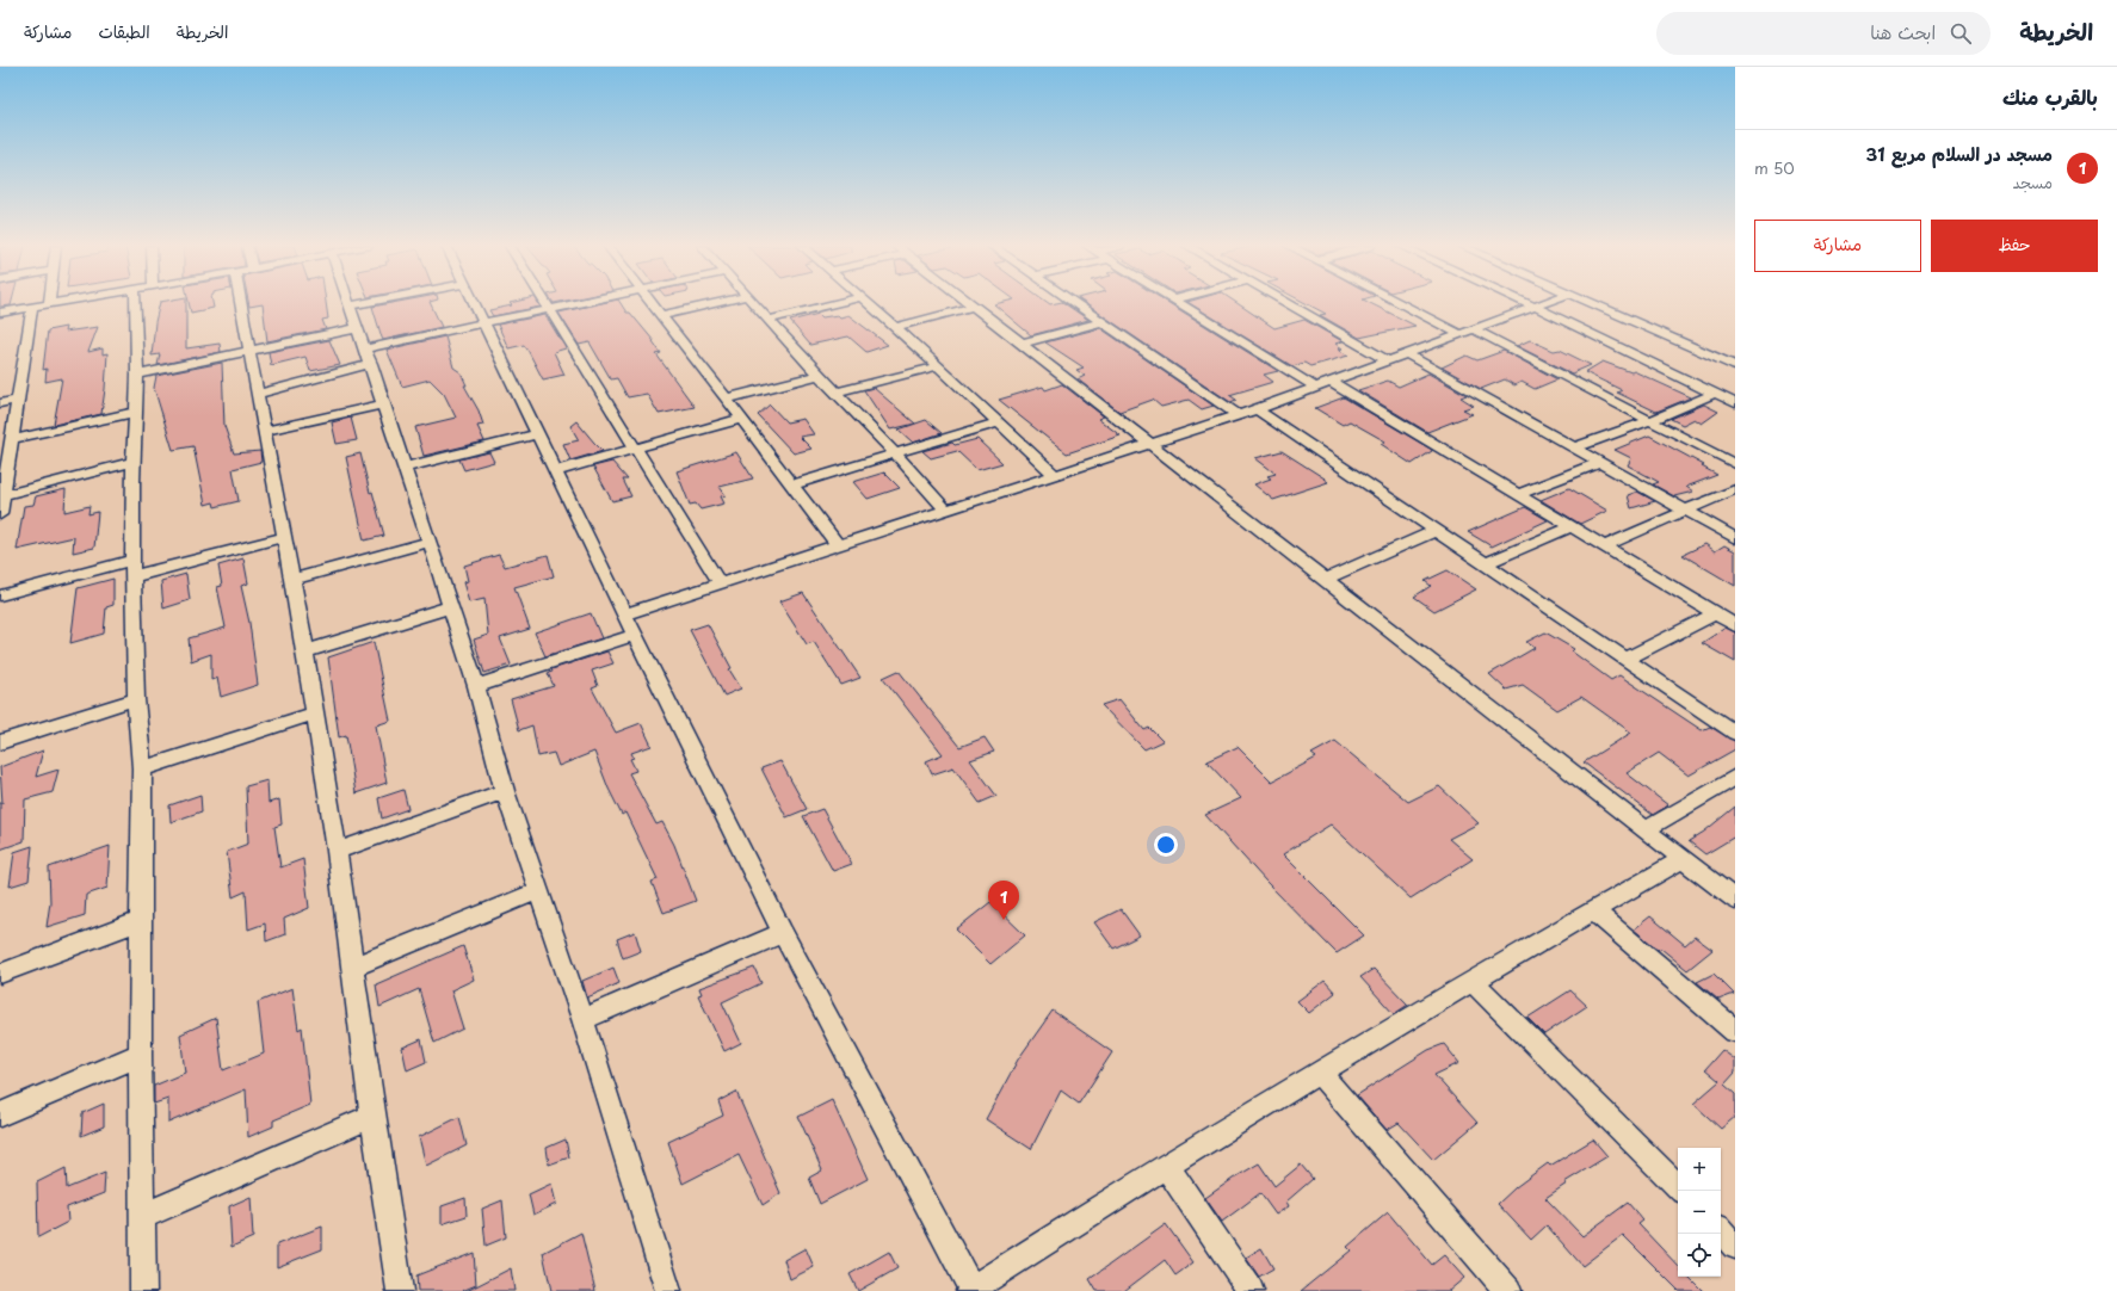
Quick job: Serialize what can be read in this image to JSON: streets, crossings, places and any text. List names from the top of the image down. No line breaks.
{"page":{"header":"الخريطة","search":"ابحث هنا","nav":["الخريطة","الطبقات","مشاركة"],"heading":"بالقرب منك","list":[{"mark":"1","name":"مسجد در السلام مربع 31","note":"مسجد","value":"50 m"}],"buttons":["حفظ","مشاركة"],"pins":"1","map_buttons":["+","−"]}}
